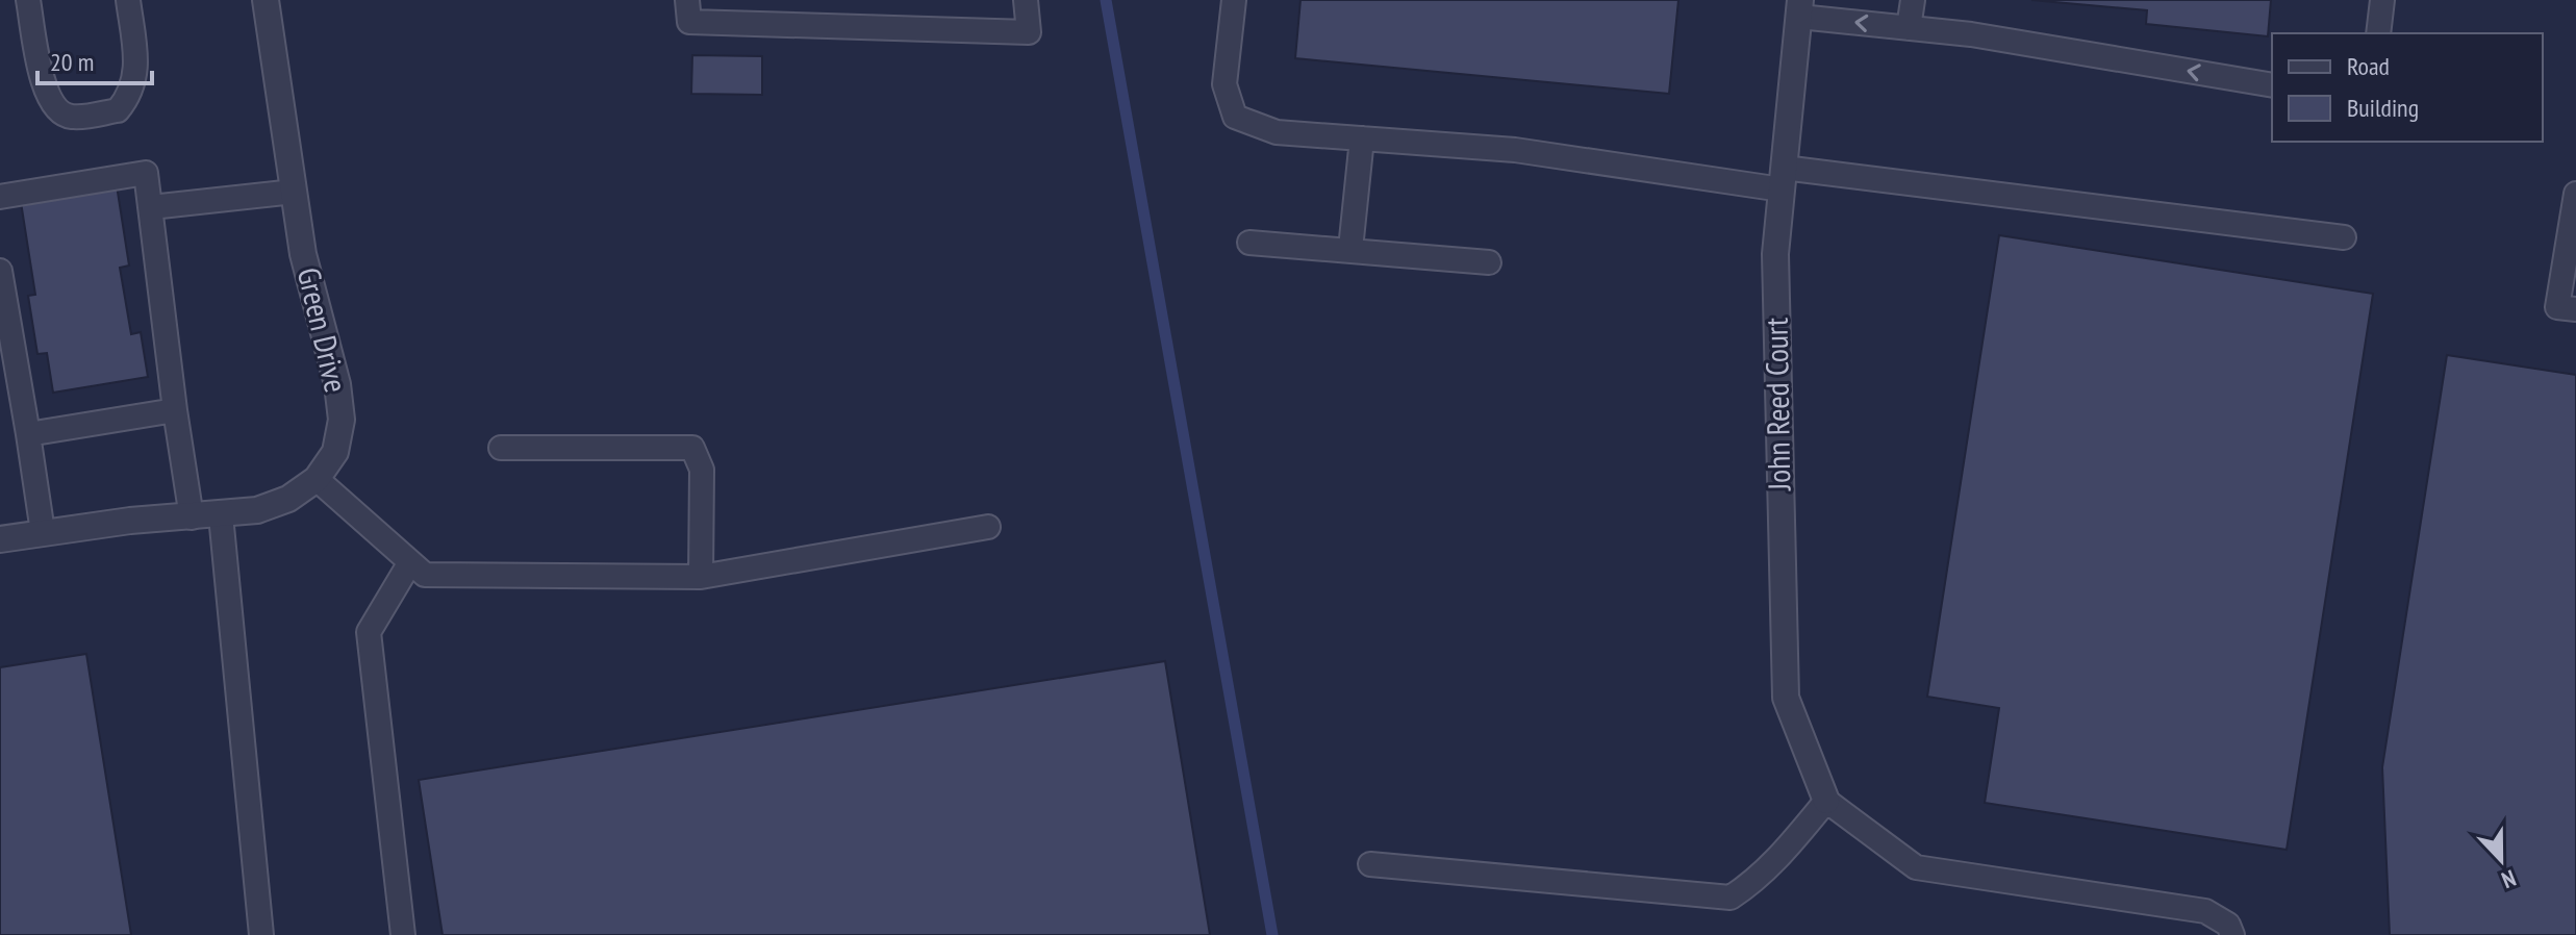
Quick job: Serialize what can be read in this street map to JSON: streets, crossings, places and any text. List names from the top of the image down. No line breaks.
{"streets":{"street":["Green Drive","John Reed Court"]},"legend":["Road","Building"],"scale_bar":"20 m","north":"bottom"}
